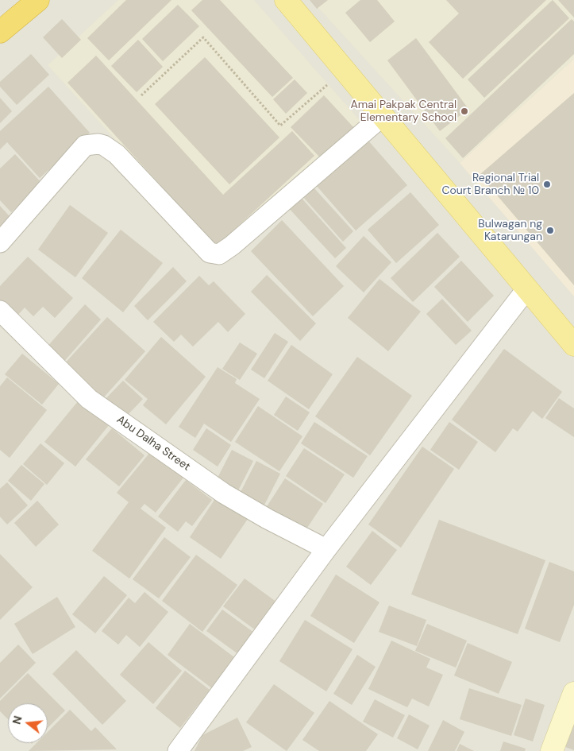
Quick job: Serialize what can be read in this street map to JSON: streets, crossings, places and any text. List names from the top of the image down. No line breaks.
{"streets":{"street":["Abu Dalha Street"]},"places":["Amai Pakpak Central Elementary School","Regional Trial Court Branch № 10","Bulwagan ng Katarungan"],"north":"left"}
